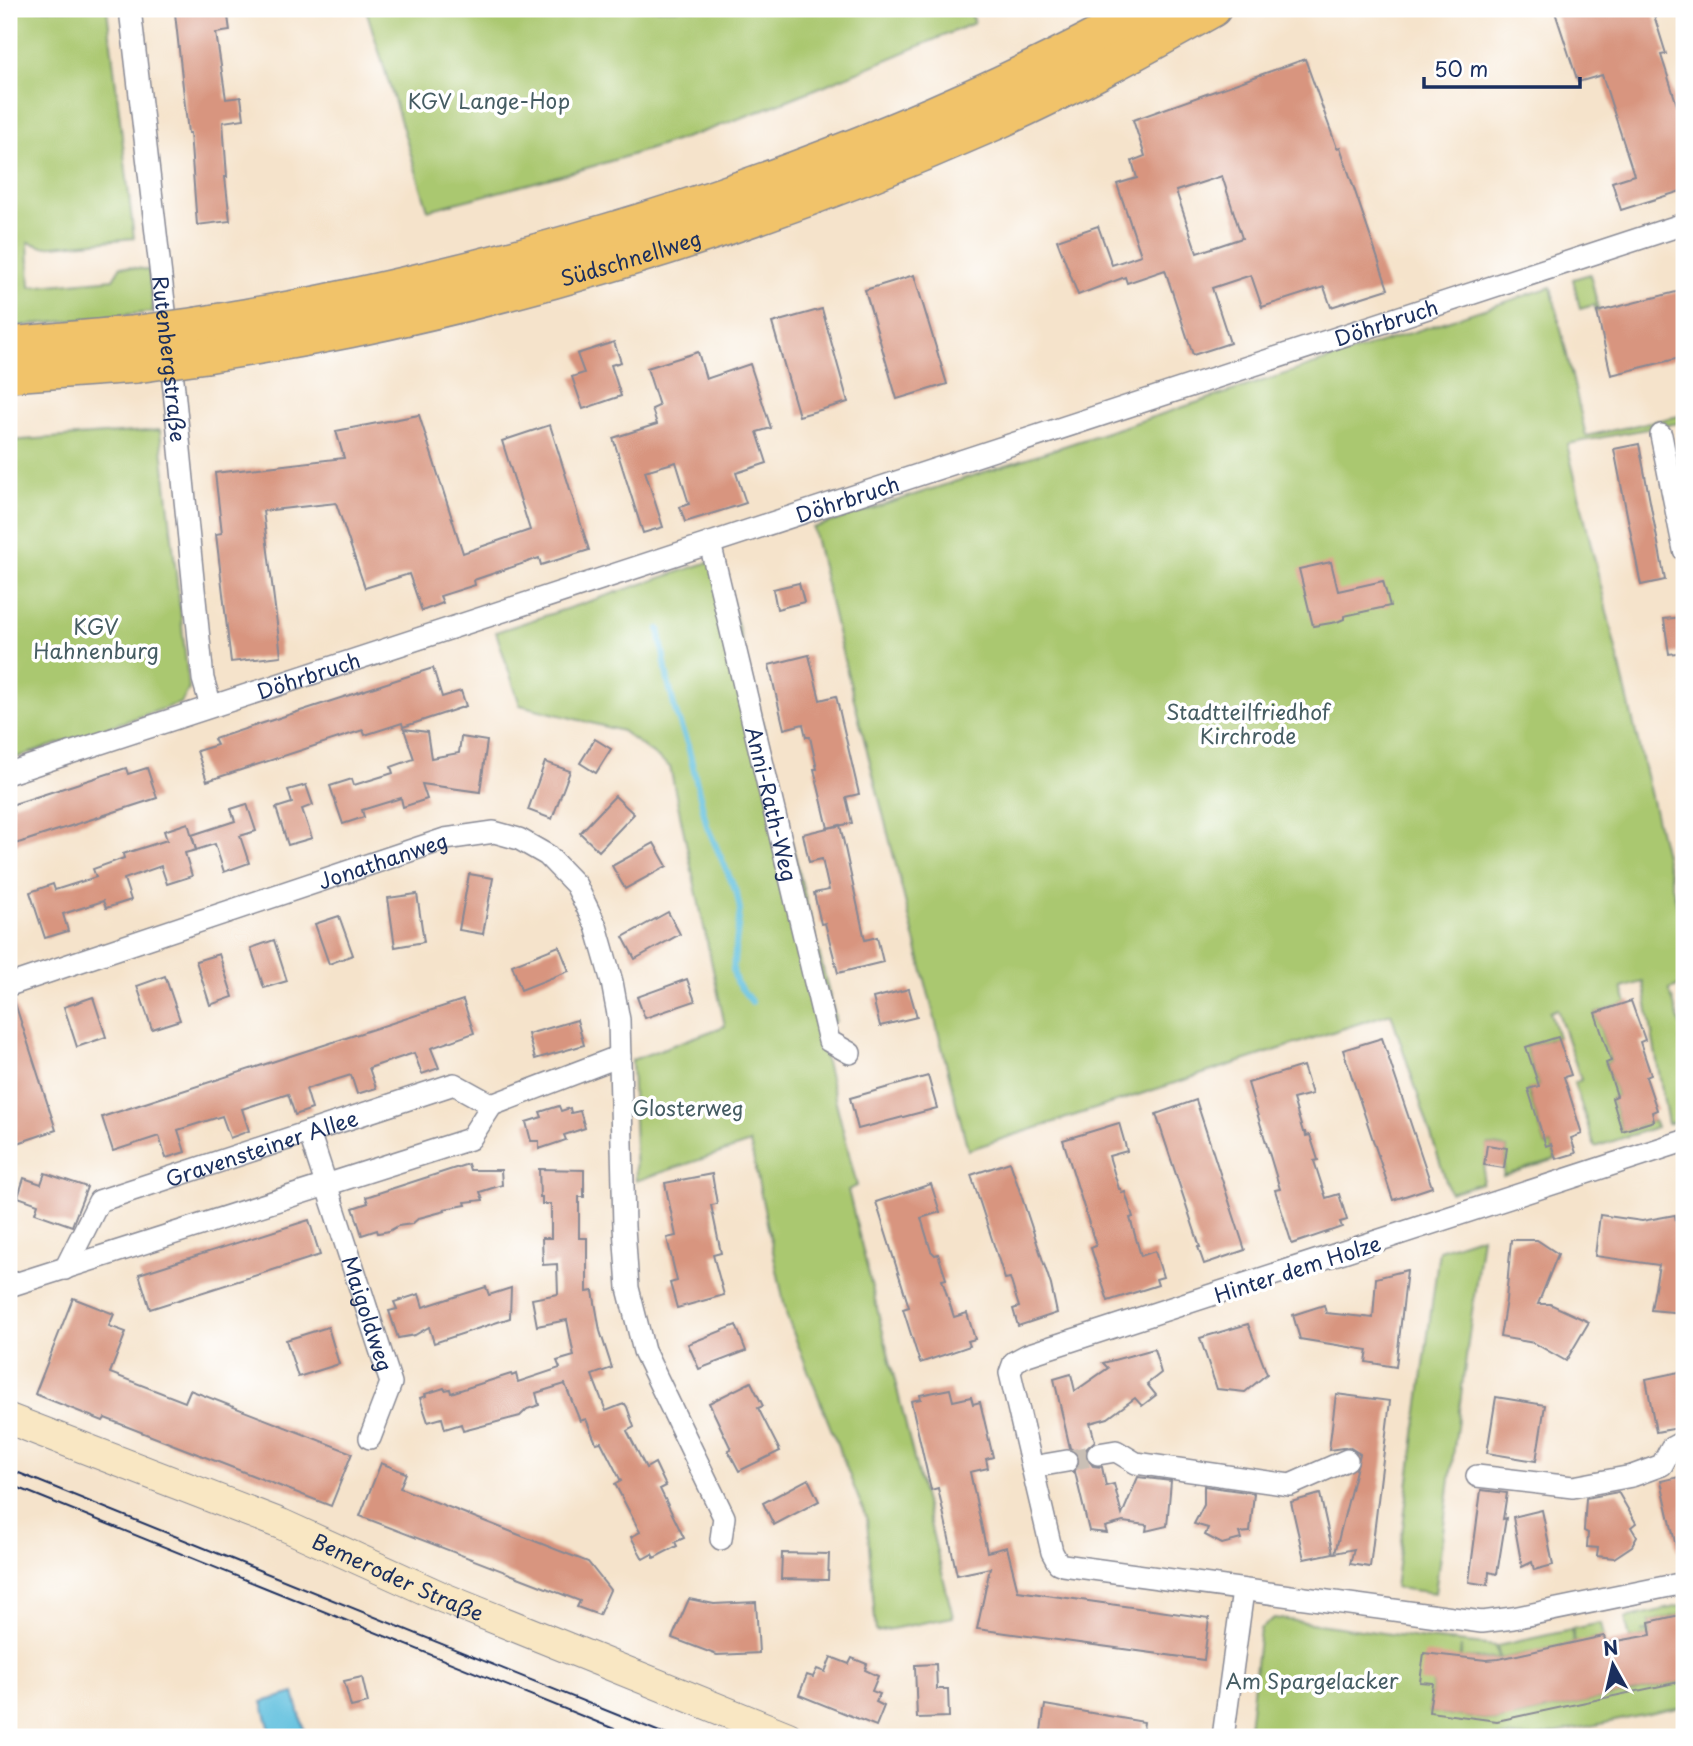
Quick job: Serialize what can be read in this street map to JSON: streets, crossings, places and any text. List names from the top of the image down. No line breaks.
{"streets":{"highway":["Südschnellweg"],"main road":["Bemeroder Straße"],"street":["Döhrbruch","Rutenbergstraße","Anni-Rath-Weg","Jonathanweg","Gravensteiner Allee","Hinter dem Holze","Maigoldweg"]},"crossings":[["Döhrbruch","Rutenbergstraße"],["Döhrbruch","Anni-Rath-Weg"],["Gravensteiner Allee","Maigoldweg"]],"parks":["KGV Lange-Hop","KGV Hahnenburg","Stadtteilfriedhof Kirchrode","Glosterweg","Am Spargelacker"],"scale_bar":"50 m","north":"top"}
